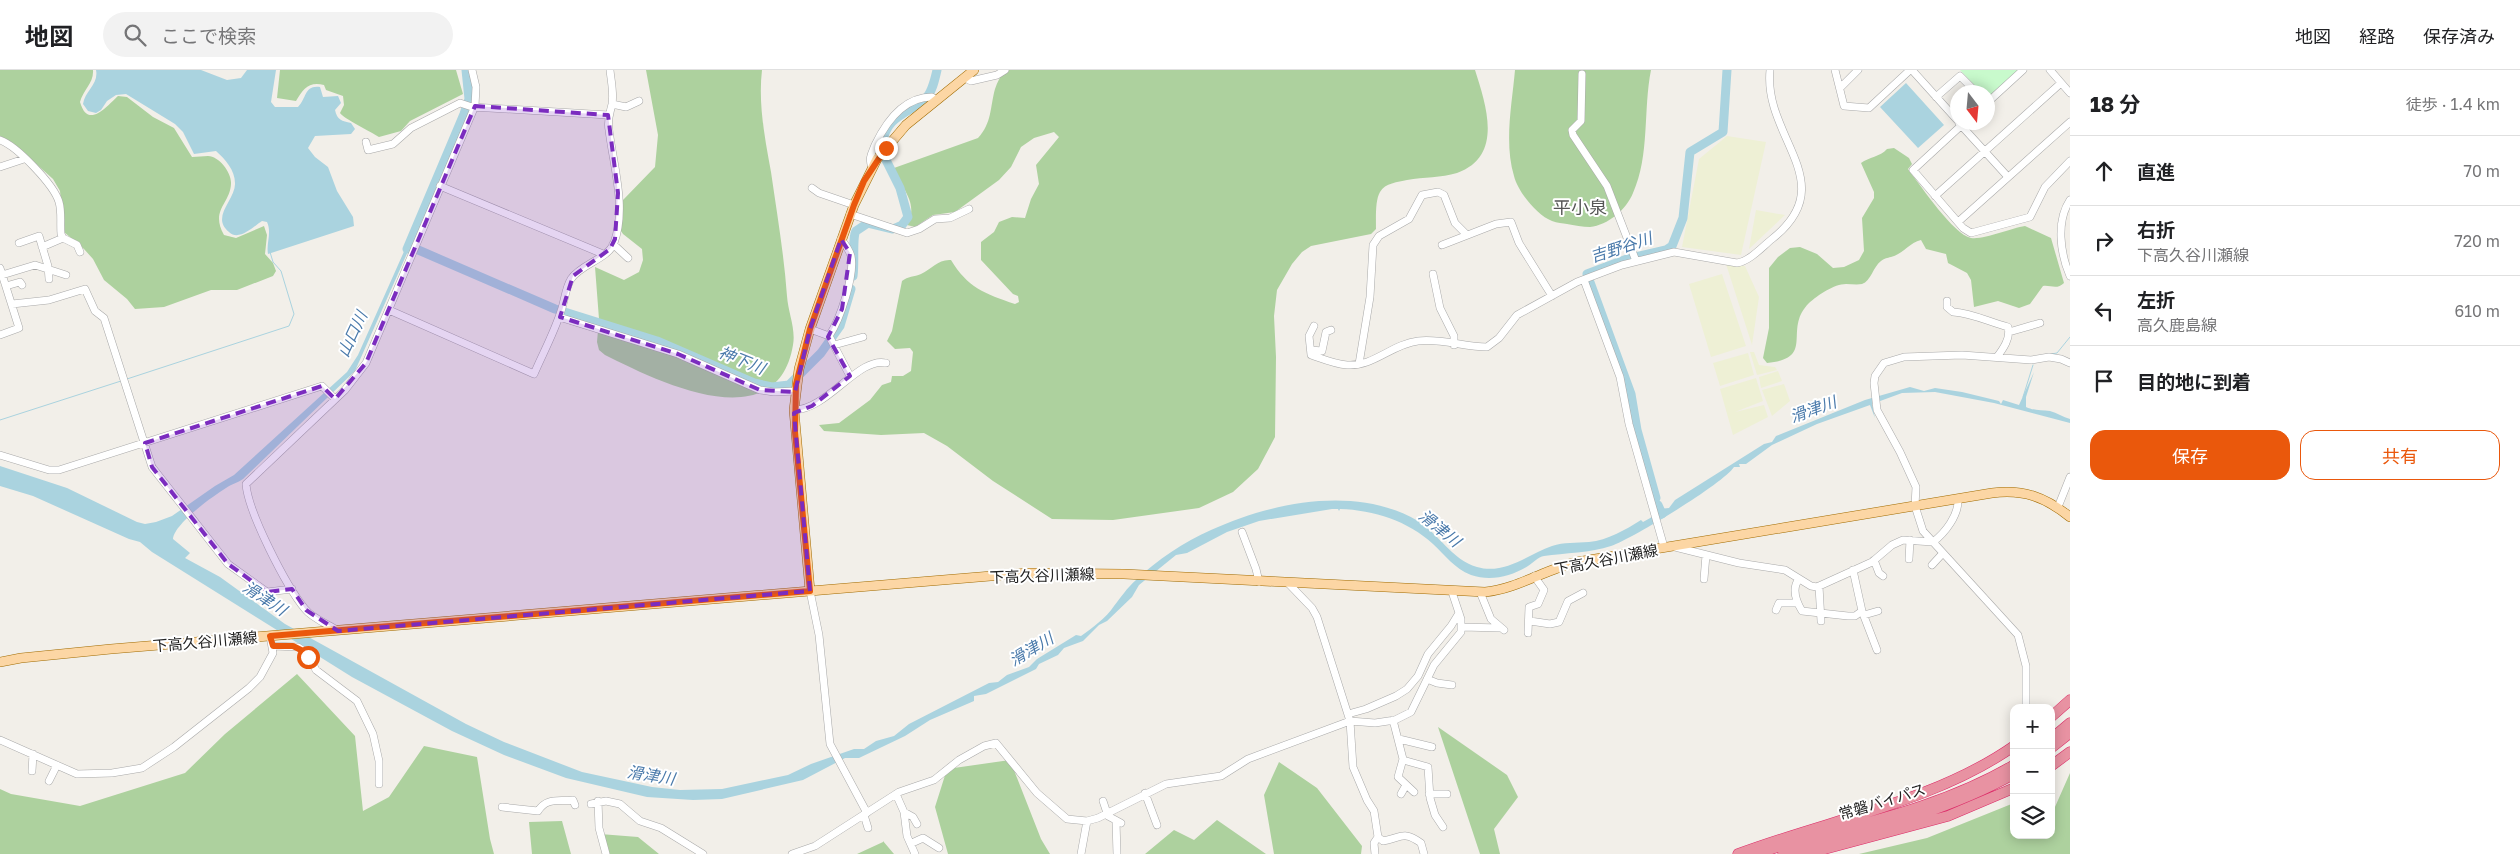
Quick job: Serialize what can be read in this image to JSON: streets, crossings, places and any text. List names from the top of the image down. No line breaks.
{"streets":{"highway":["常磐バイパス"],"main road":["下高久谷川瀬線"]},"districts":["平小泉"],"water":["吉野谷川","山口川","神下川","滑津川"],"north":"bottom","page":{"header":"地図","search":"ここで検索","nav":["地図","経路","保存済み"],"heading":["18 分","徒歩 · 1.4 km"],"list":[["直進","70 m"],["右折","下高久谷川瀬線","720 m"],["左折","高久鹿島線","610 m"],"目的地に到着"],"buttons":["保存","共有"],"map_buttons":["+","−"]}}
